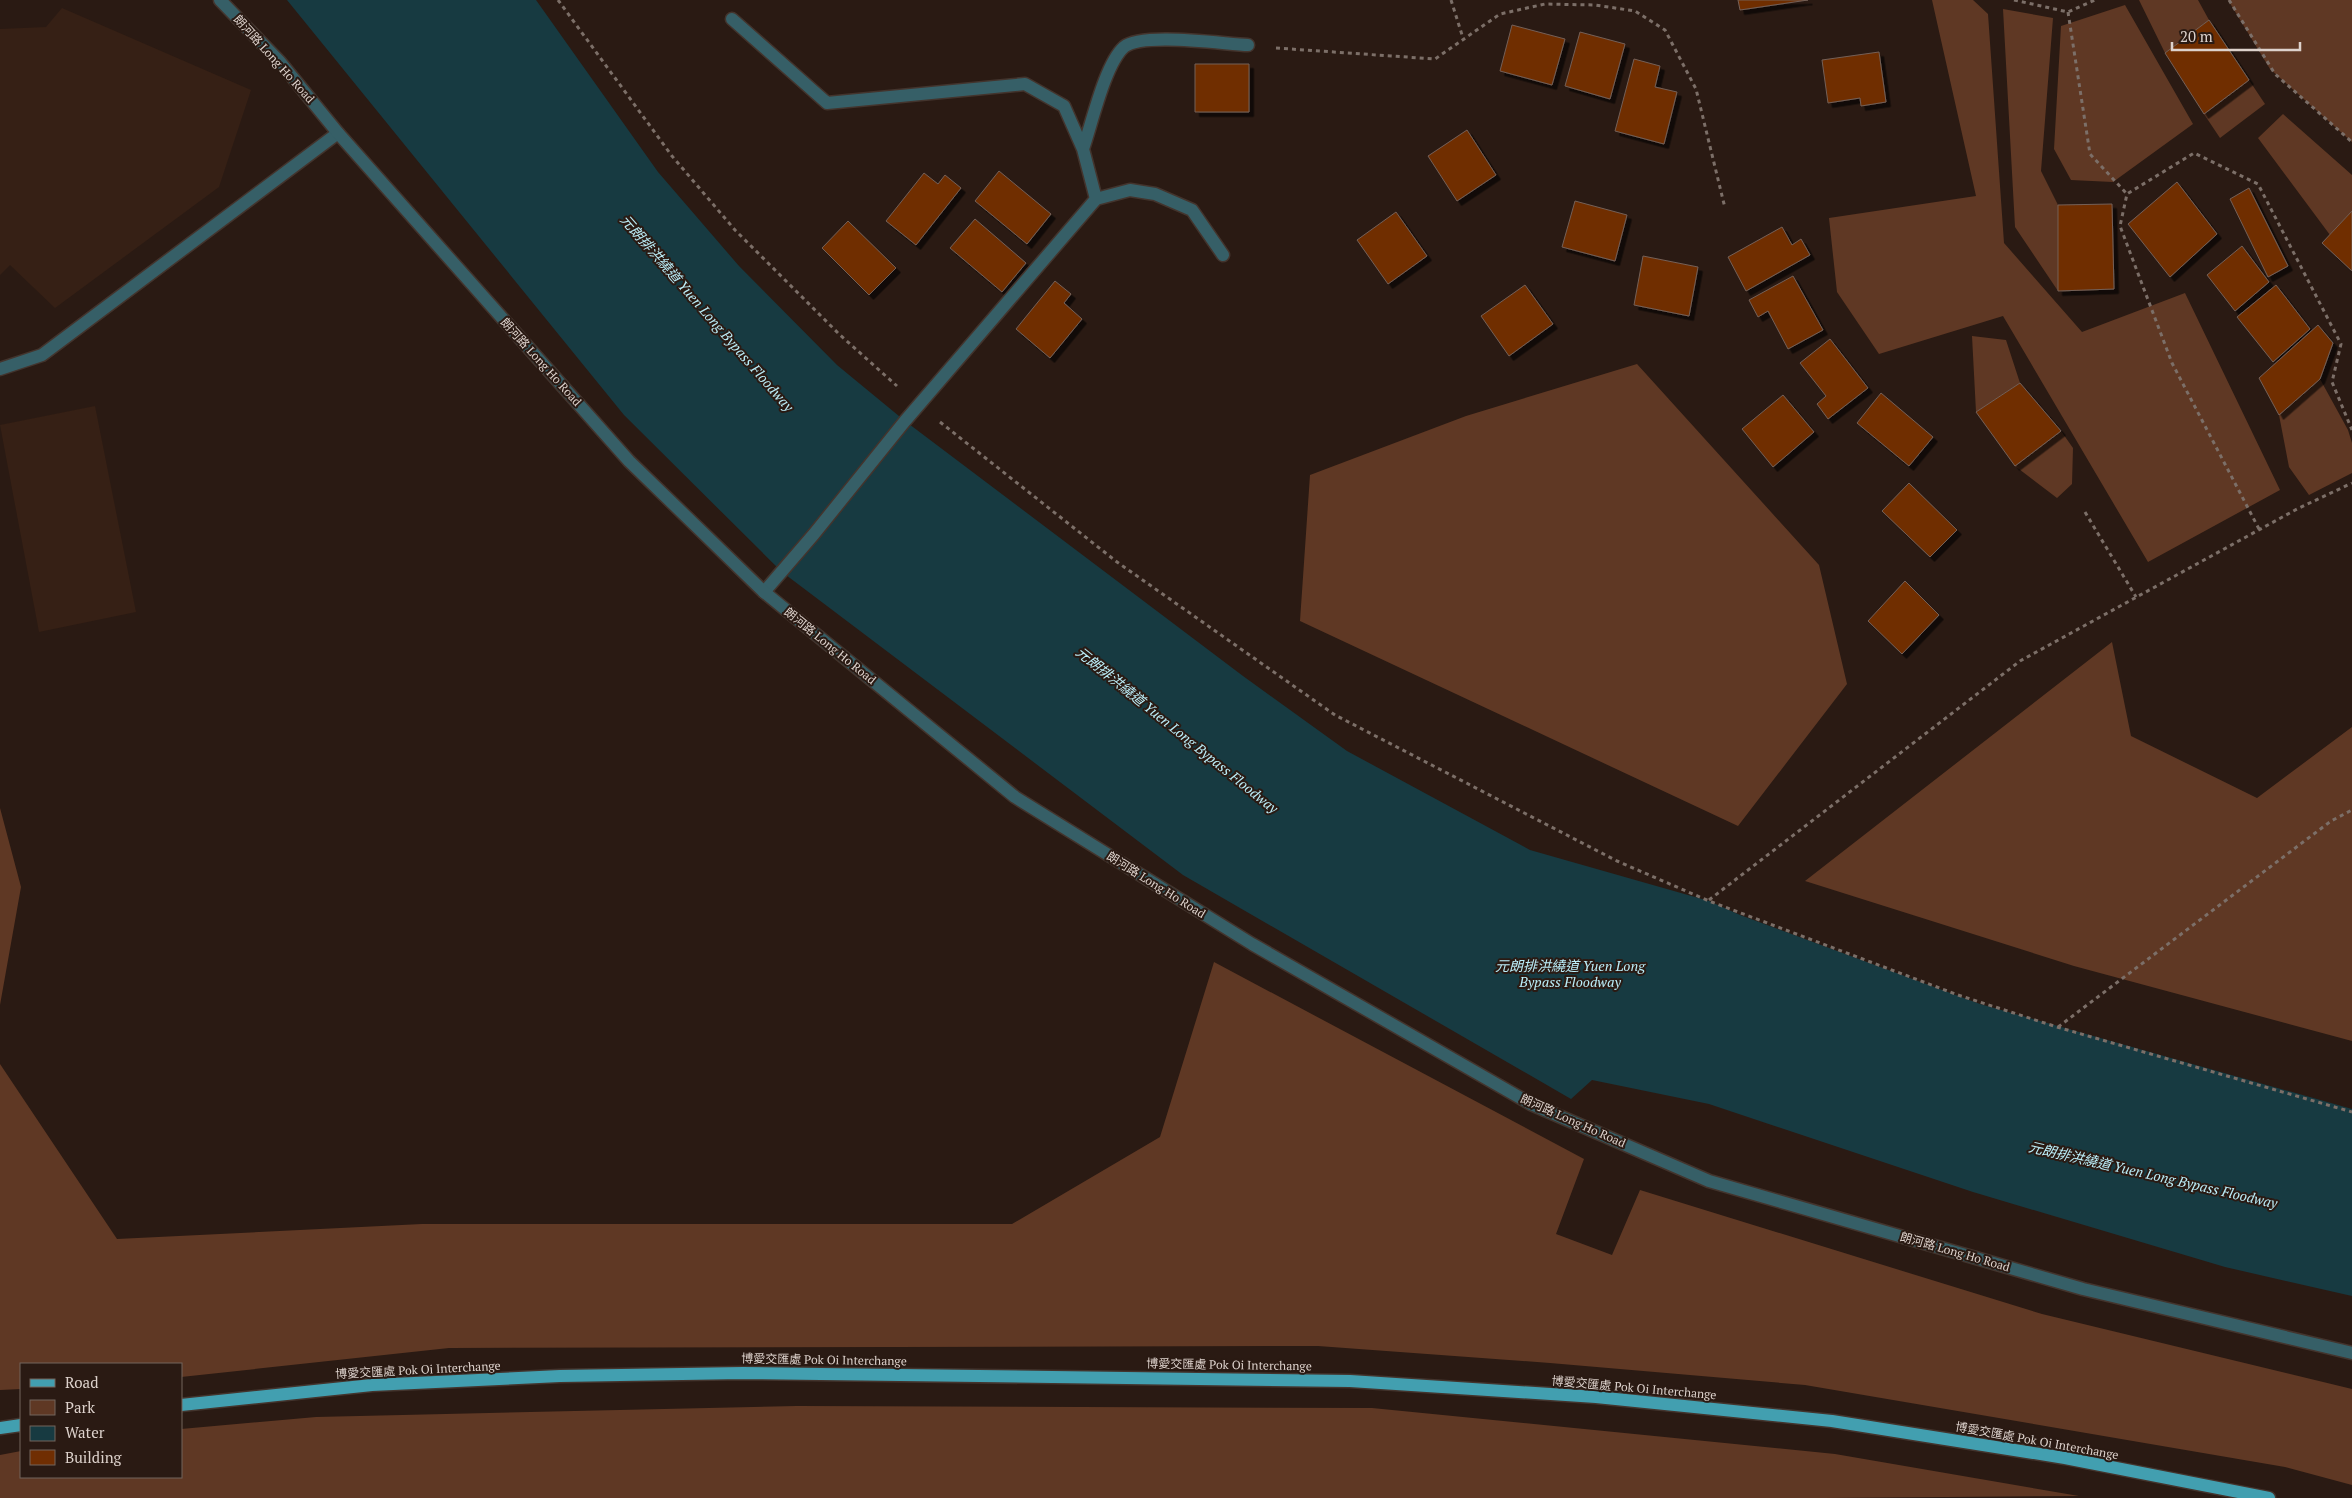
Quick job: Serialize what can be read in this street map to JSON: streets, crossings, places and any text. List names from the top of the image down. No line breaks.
{"streets":{"main road":["博愛交匯處 Pok Oi Interchange"],"street":["朗河路 Long Ho Road"]},"water":["元朗排洪繞道 Yuen Long Bypass Floodway"],"legend":["Road","Park","Water","Building"],"scale_bar":"20 m"}
